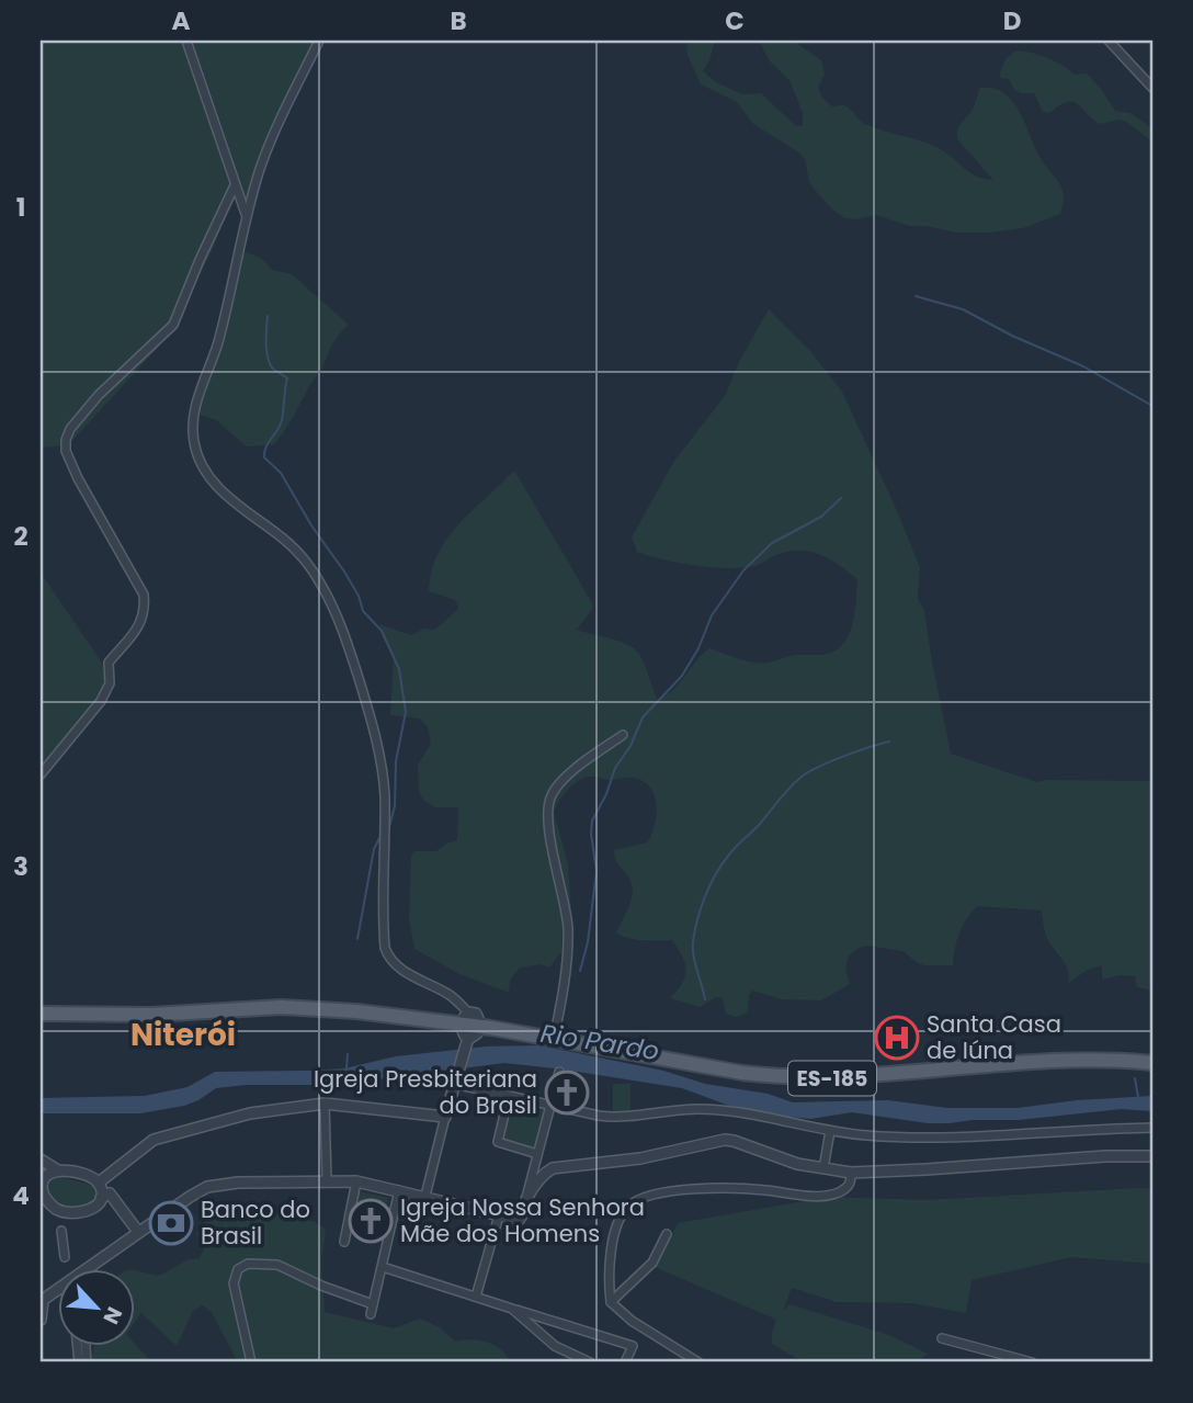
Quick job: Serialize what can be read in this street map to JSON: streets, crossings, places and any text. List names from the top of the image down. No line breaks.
{"streets":{"main road":["ES-185"]},"districts":["Niterói"],"water":["Rio Pardo"],"places":{"hospital":["Santa Casa de Iúna"],"church":["Igreja Presbiteriana do Brasil","Igreja Nossa Senhora Mãe dos Homens"],"bank":["Banco do Brasil"]},"north":"bottom right","grid":{"columns":["A","B","C","D"],"rows":["1","2","3","4"]}}
